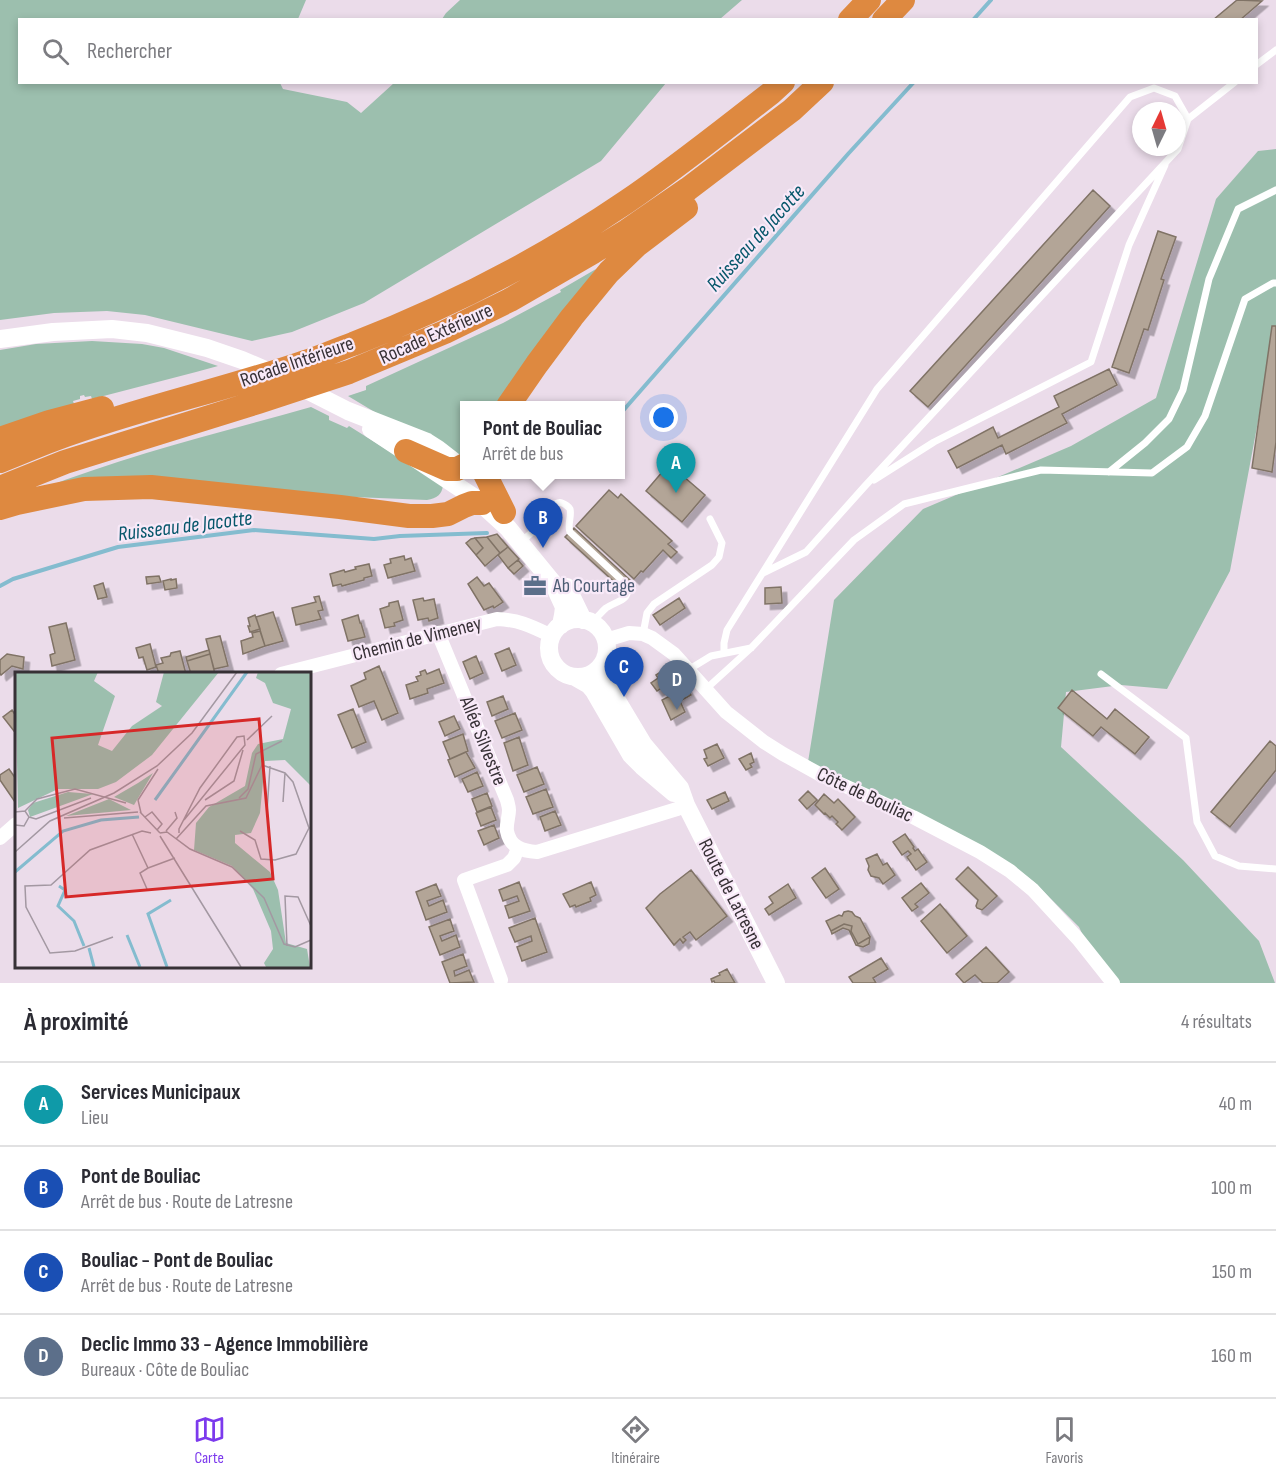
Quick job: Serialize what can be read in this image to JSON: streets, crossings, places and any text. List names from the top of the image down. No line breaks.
{"streets":{"highway":["Rocade Extérieure","Rocade Intérieure"],"street":["Chemin de Vimeney","Allée Silvestre","Côte de Bouliac","Route de Latresne"]},"crossings":[["Chemin de Vimeney","Allée Silvestre"],["Chemin de Vimeney","Route de Latresne"]],"water":["Ruisseau de Jacotte"],"places":{"office":["Ab Courtage"]},"north":"top","page":{"search":"Rechercher","popup":["Pont de Bouliac","Arrêt de bus"],"pins":["A","B","C","D"],"heading":["À proximité","4 résultats"],"list":[{"mark":"A","name":"Services Municipaux","note":"Lieu","value":"40 m"},{"mark":"B","name":"Pont de Bouliac","note":"Arrêt de bus · Route de Latresne","value":"100 m"},{"mark":"C","name":"Bouliac - Pont de Bouliac","note":"Arrêt de bus · Route de Latresne","value":"150 m"},{"mark":"D","name":"Declic Immo 33 - Agence Immobilière","note":"Bureaux · Côte de Bouliac","value":"160 m"}],"nav":["Carte","Itinéraire","Favoris"]}}
